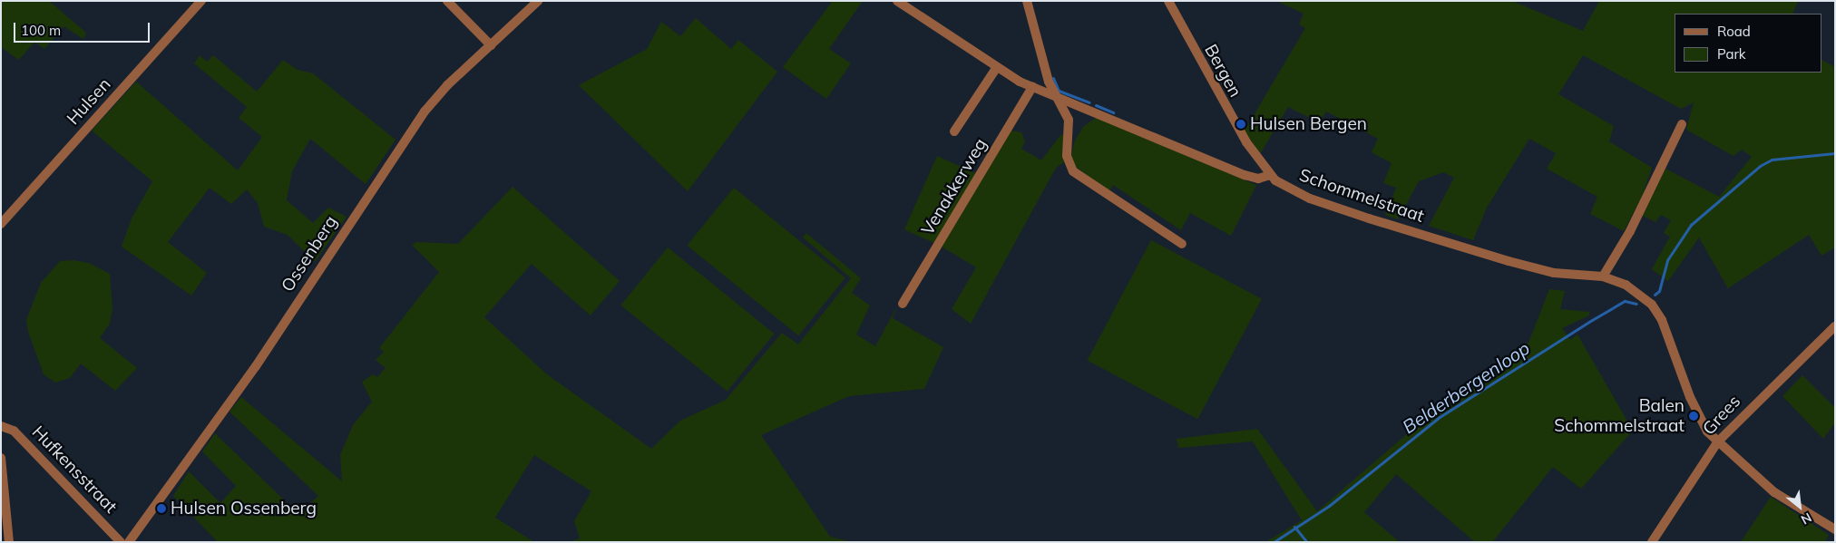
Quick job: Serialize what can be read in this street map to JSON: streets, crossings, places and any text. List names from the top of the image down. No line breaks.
{"streets":{"street":["Bergen","Hulsen","Venakkerweg","Schommelstraat","Ossenberg","Grees","Hufkensstraat"]},"crossings":[["Bergen","Schommelstraat"],["Schommelstraat","Grees"]],"water":["Belderbergenloop"],"places":["Hulsen Bergen","Balen Schommelstraat","Hulsen Ossenberg"],"legend":["Road","Park"],"scale_bar":"100 m","north":"bottom right"}
